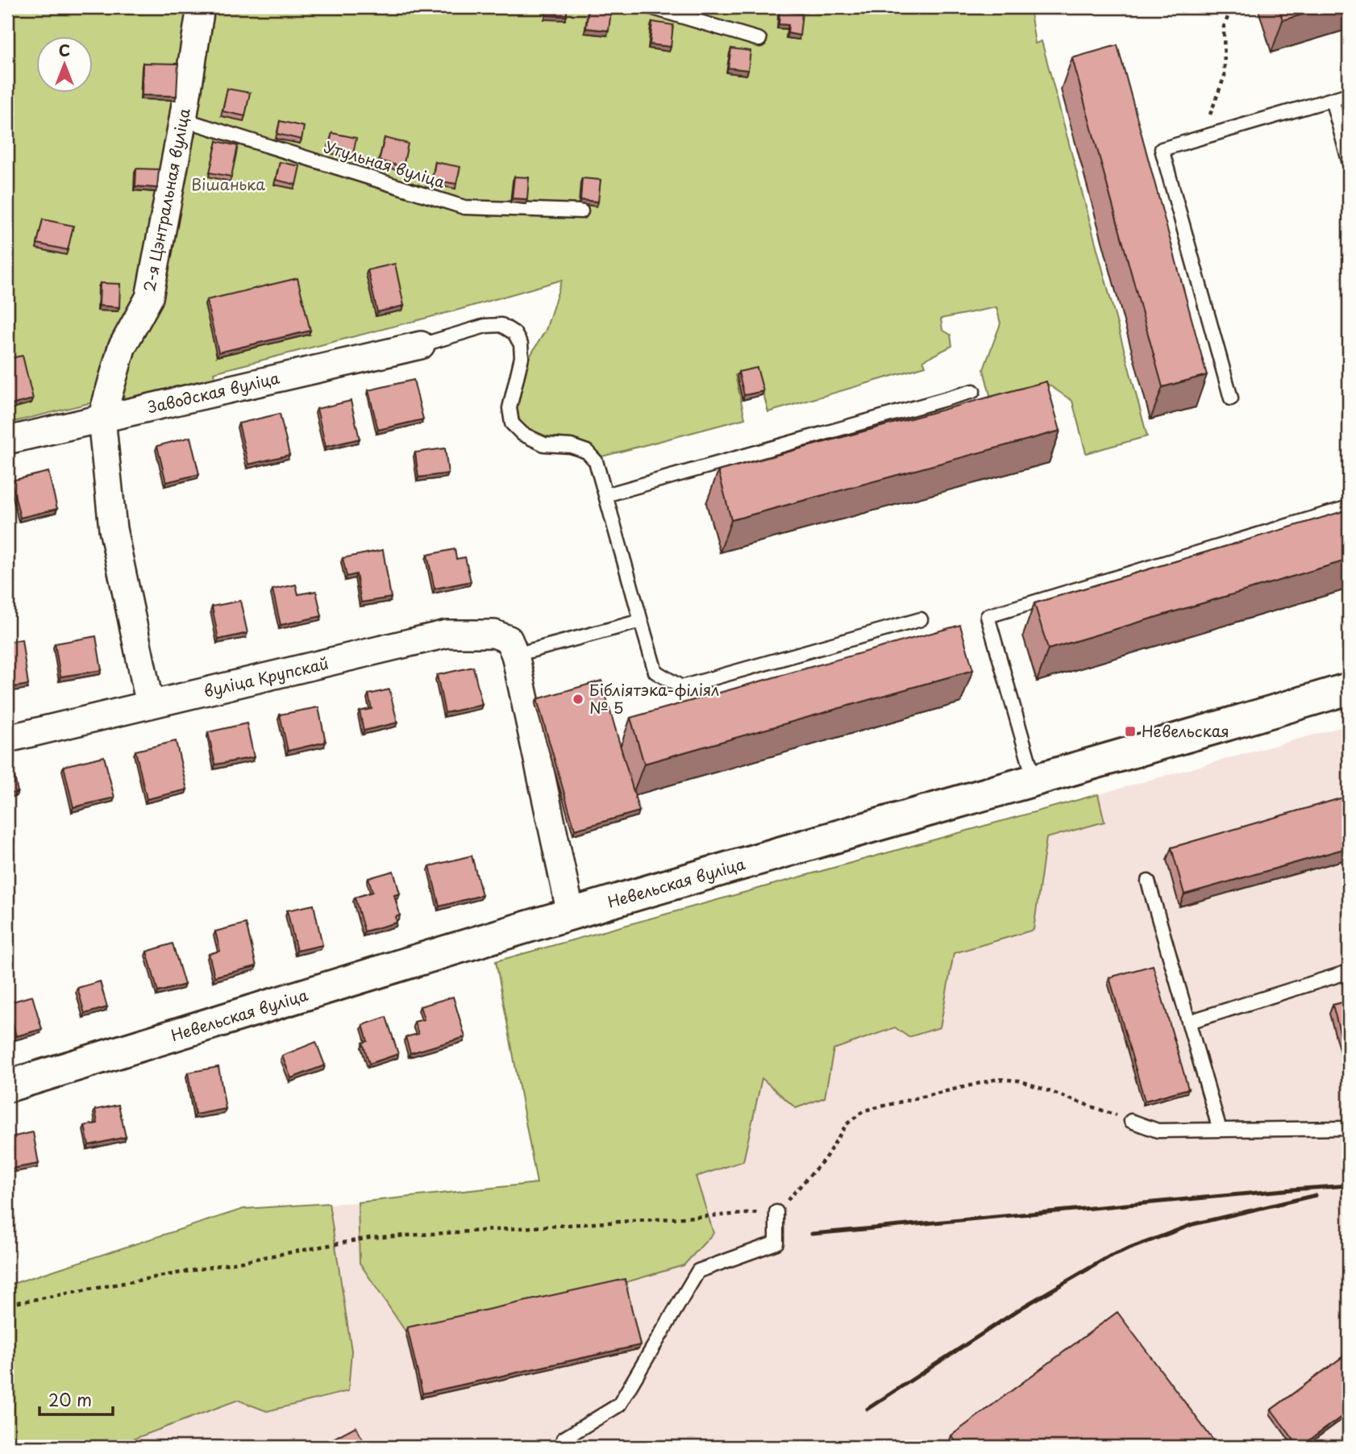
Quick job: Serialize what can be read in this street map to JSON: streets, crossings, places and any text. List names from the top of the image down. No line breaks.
{"streets":{"street":["2-я Цэнтральная вуліца","Заводская вуліца","вуліца Крупскай","Невельская вуліца"],"lane":["Утульная вуліца"]},"crossings":[["Утульная вуліца","2-я Цэнтральная вуліца"],["2-я Цэнтральная вуліца","Заводская вуліца"]],"parks":["Вішанька"],"places":{"other":["Бібліятэка-філіял № 5"],"transit":["Невельская"]},"scale_bar":"20 m","north":"top"}
